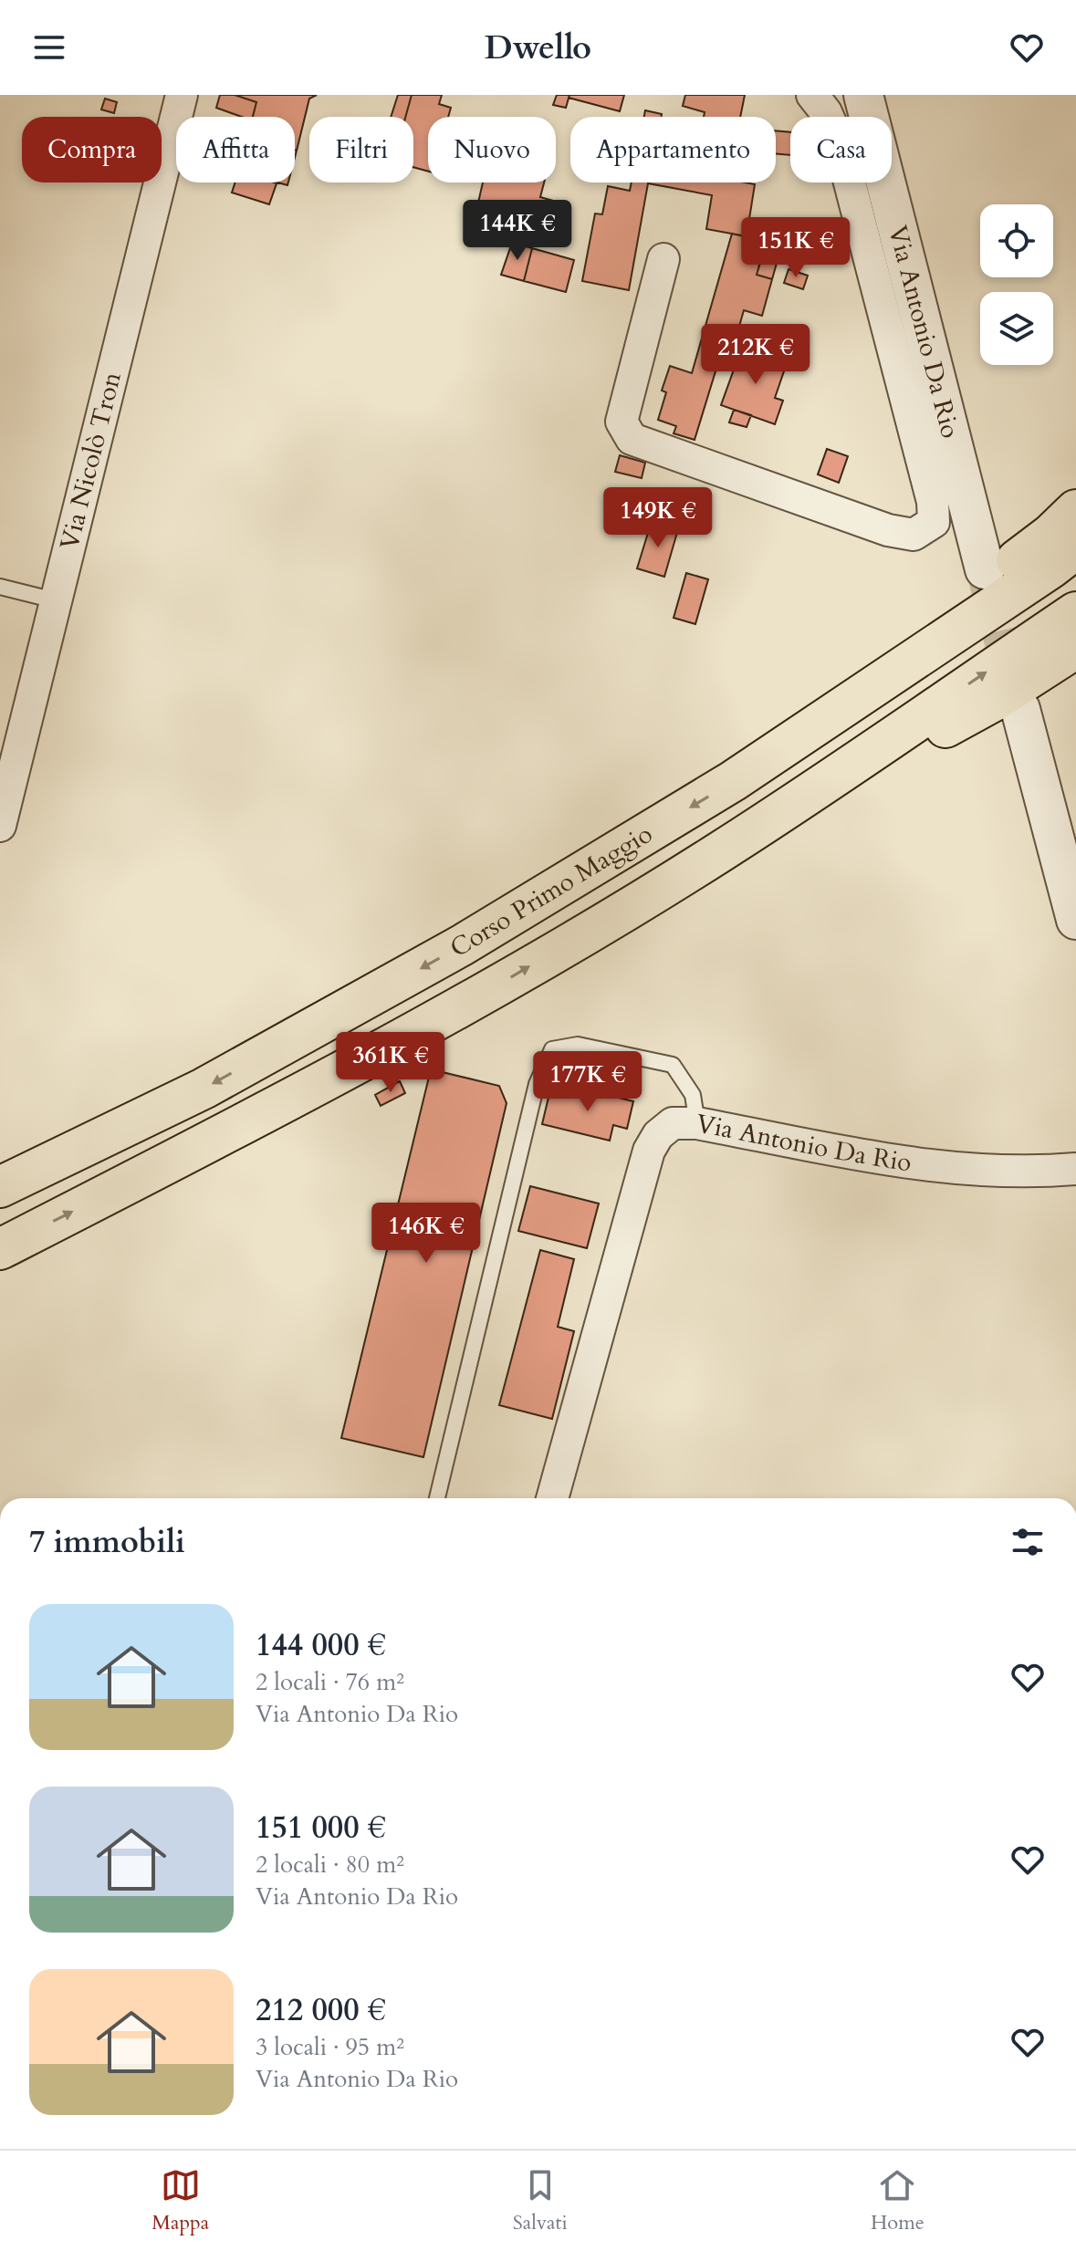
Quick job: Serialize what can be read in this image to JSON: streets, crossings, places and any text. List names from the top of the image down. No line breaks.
{"streets":{"highway":["Corso Primo Maggio"],"street":["Via Antonio Da Rio","Via Nicolò Tron"]},"page":{"header":"Dwello","chip":["Compra","Affitta","Filtri","Nuovo","Appartamento","Casa"],"price":["144K €","151K €","212K €","149K €","361K €","177K €","146K €"],"heading":"7 immobili","list":[{"name":"144 000 €","note":"2 locali · 76 m² · Via Antonio Da Rio"},{"name":"151 000 €","note":"2 locali · 80 m² · Via Antonio Da Rio"},{"name":"212 000 €","note":"3 locali · 95 m² · Via Antonio Da Rio"}],"tabs":["Mappa","Salvati","Home"]}}
